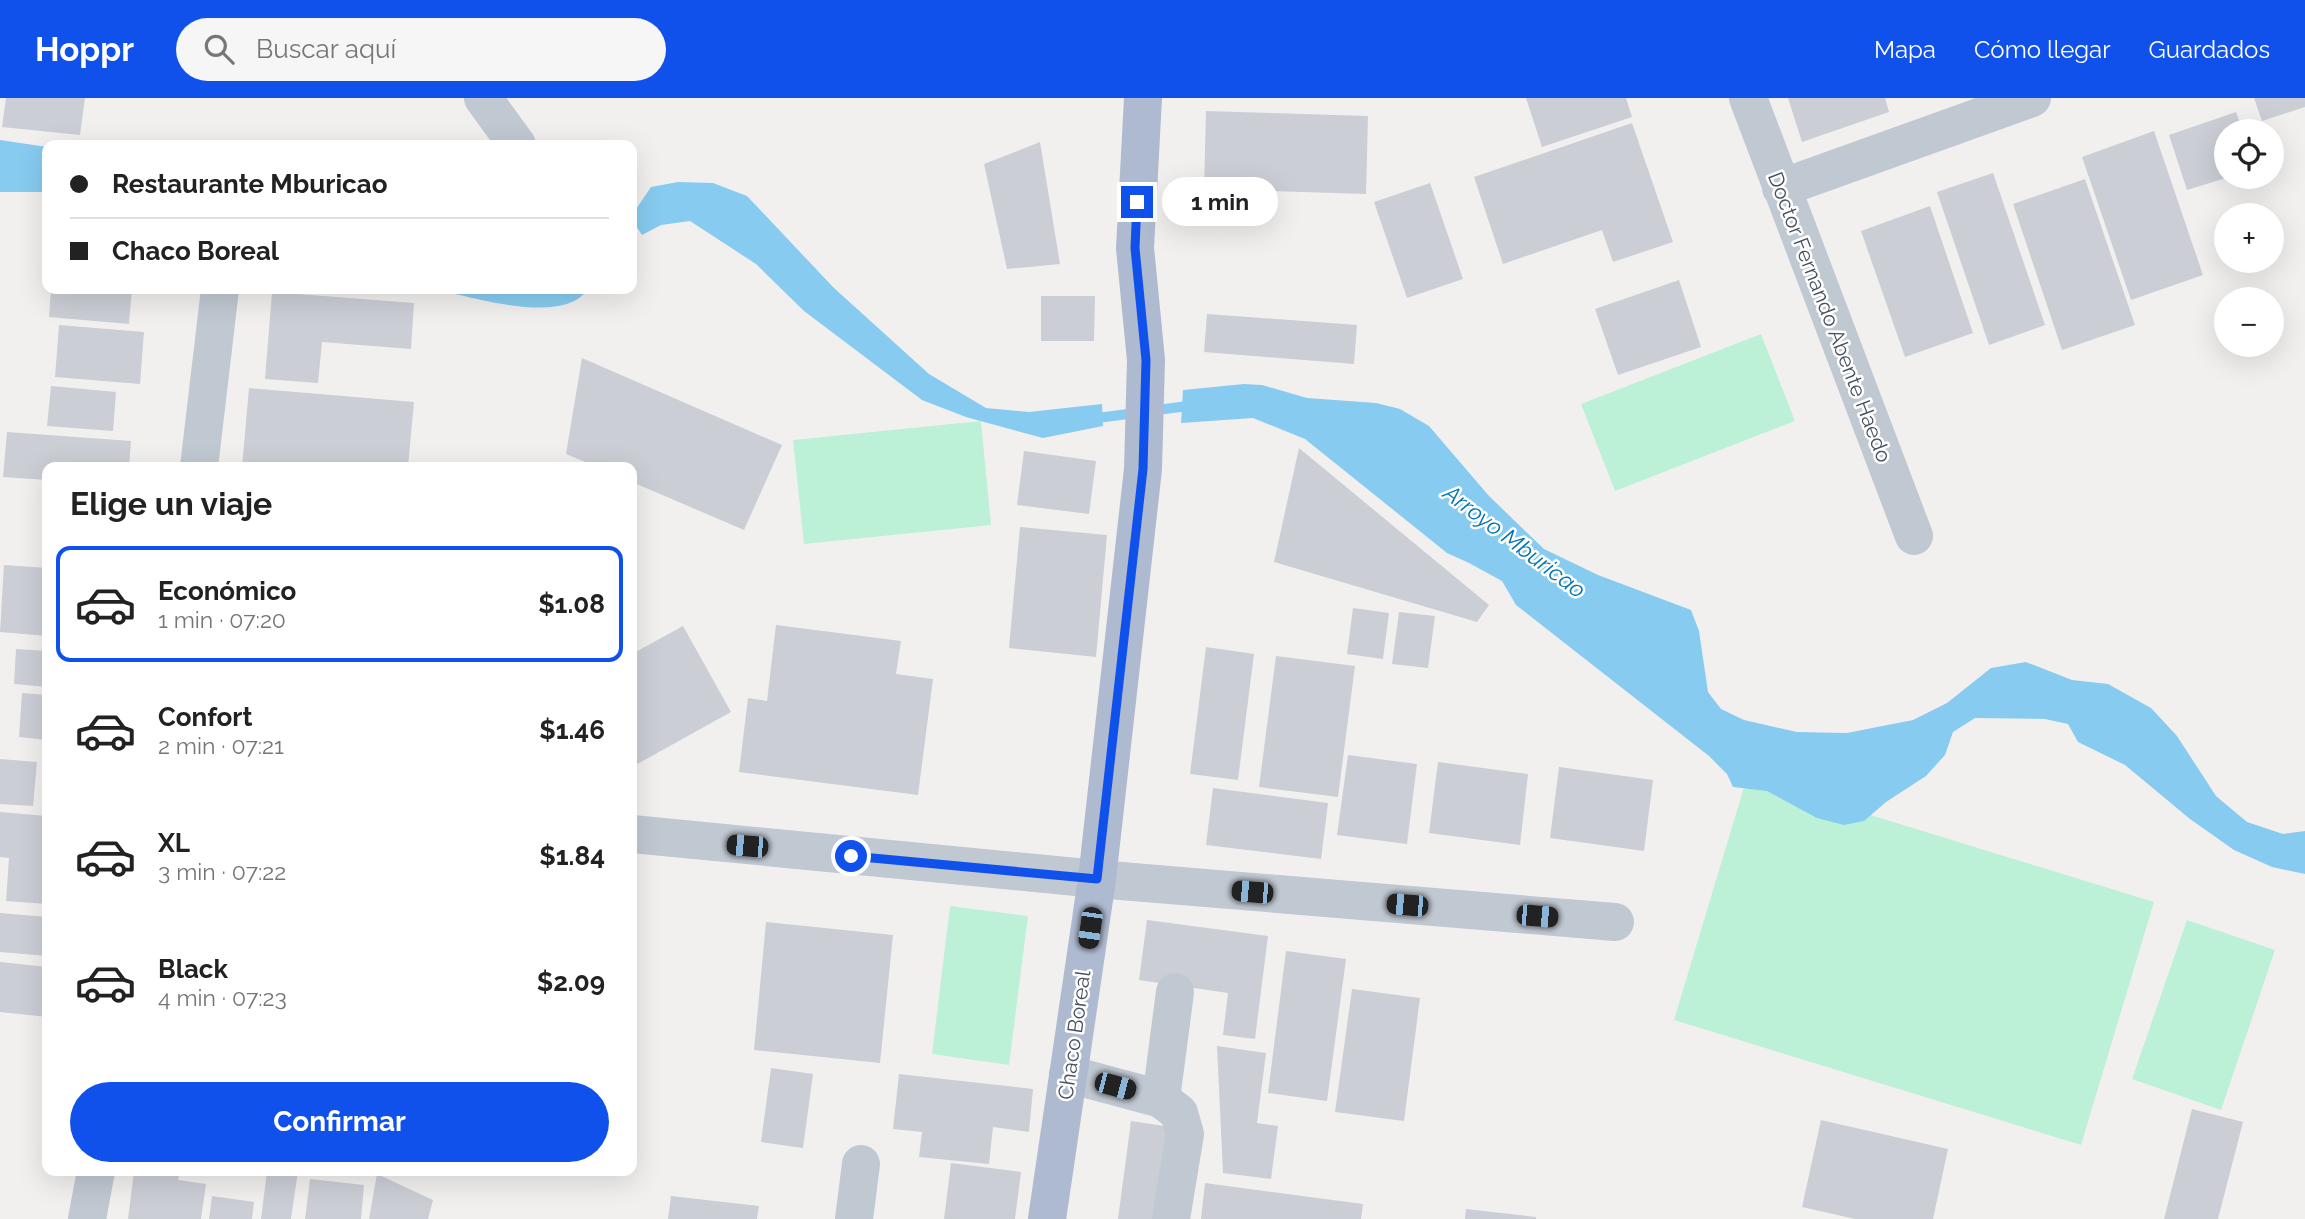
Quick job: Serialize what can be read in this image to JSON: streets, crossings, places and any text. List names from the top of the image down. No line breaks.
{"streets":{"main road":["Chaco Boreal"],"street":["Doctor Fernando Abente Haedo"]},"water":["Arroyo Mburicao"],"page":{"header":"Hoppr","search":"Buscar aquí","nav":["Mapa","Cómo llegar","Guardados"],"map_buttons":["+","−"],"banner":["Restaurante Mburicao","Chaco Boreal"],"bubble":"1 min","heading":"Elige un viaje","list":[{"name":"Económico","note":"1 min · 07:20","value":"$1.08"},{"name":"Confort","note":"2 min · 07:21","value":"$1.46"},{"name":"XL","note":"3 min · 07:22","value":"$1.84"},{"name":"Black","note":"4 min · 07:23","value":"$2.09"}],"buttons":"Confirmar"}}
